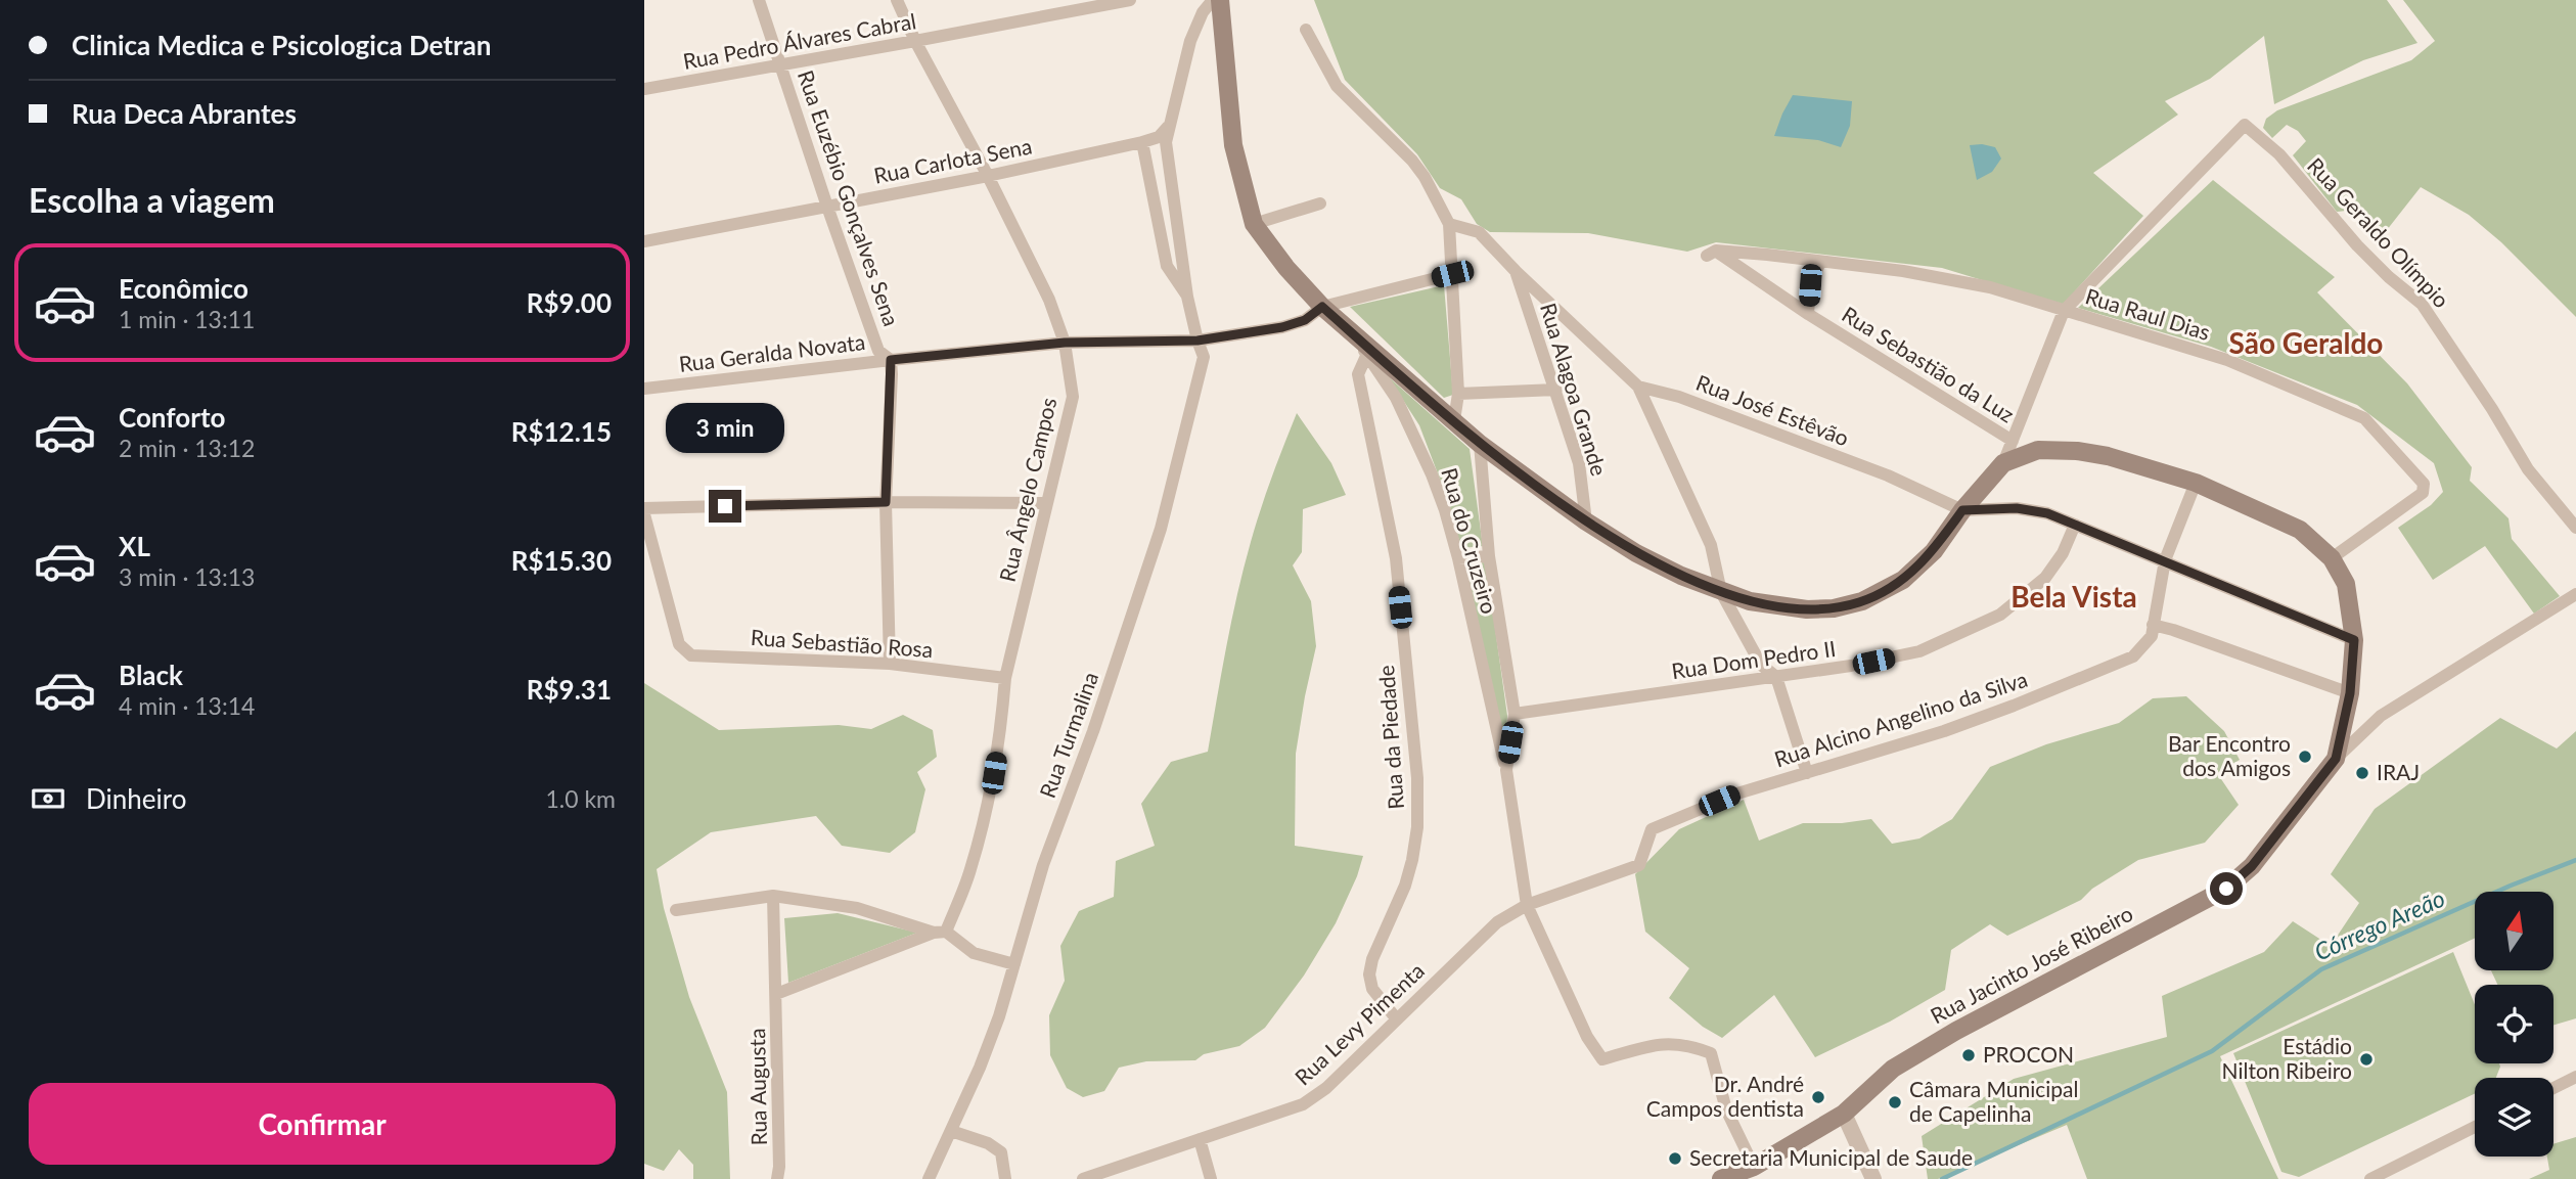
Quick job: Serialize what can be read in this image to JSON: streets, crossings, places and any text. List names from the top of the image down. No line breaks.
{"streets":{"main road":["Rua Jacinto José Ribeiro"],"street":["Rua Pedro Álvares Cabral","Rua Carlota Sena","Rua Euzébio Gonçalves Sena","Rua Geraldo Olímpio","Rua Raul Dias","Rua Geralda Novata","Rua Sebastião da Luz","Rua Alagoa Grande","Rua José Estêvão","Rua Ângelo Campos","Rua do Cruzeiro","Rua Sebastião Rosa","Rua Dom Pedro II","Rua Alcino Angelino da Silva","Rua Turmalina","Rua da Piedade","Rua Levy Pimenta","Rua Augusta"]},"crossings":[["Rua Pedro Álvares Cabral","Rua Euzébio Gonçalves Sena"],["Rua Pedro Álvares Cabral","Rua Ângelo Campos"],["Rua Carlota Sena","Rua Euzébio Gonçalves Sena"],["Rua Carlota Sena","Rua Ângelo Campos"],["Rua Carlota Sena","Rua Turmalina"],["Rua Euzébio Gonçalves Sena","Rua Geralda Novata"],["Rua Euzébio Gonçalves Sena","Rua Sebastião Rosa"],["Rua Geraldo Olímpio","Rua Raul Dias"],["Rua Raul Dias","Rua Sebastião da Luz"],["Rua Geralda Novata","Rua Ângelo Campos"],["Rua Geralda Novata","Rua Turmalina"],["Rua Alagoa Grande","Rua José Estêvão"],["Rua José Estêvão","Rua Dom Pedro II"],["Rua José Estêvão","Rua Alcino Angelino da Silva"],["Rua Ângelo Campos","Rua Sebastião Rosa"],["Rua do Cruzeiro","Rua Dom Pedro II"],["Rua do Cruzeiro","Rua Alcino Angelino da Silva"],["Rua do Cruzeiro","Rua da Piedade"],["Rua do Cruzeiro","Rua Jacinto José Ribeiro"],["Rua do Cruzeiro","Rua Levy Pimenta"],["Rua Alcino Angelino da Silva","Rua Levy Pimenta"],["Rua da Piedade","Rua Levy Pimenta"]],"districts":["São Geraldo","Bela Vista"],"water":["Córrego Areão"],"places":["Bar Encontro dos Amigos","IRAJ","PROCON","Estádio Nilton Ribeiro","Dr. André Campos dentista","Câmara Municipal de Capelinha","Secretaria Municipal de Saude"],"north":"top","page":{"banner":["Clinica Medica e Psicologica Detran","Rua Deca Abrantes"],"heading":"Escolha a viagem","list":[{"name":"Econômico","note":"1 min · 13:11","value":"R$9.00"},{"name":"Conforto","note":"2 min · 13:12","value":"R$12.15"},{"name":"XL","note":"3 min · 13:13","value":"R$15.30"},{"name":"Black","note":"4 min · 13:14","value":"R$9.31"}],"bubble":"3 min","pay":["Dinheiro","1.0 km"],"buttons":"Confirmar"}}
